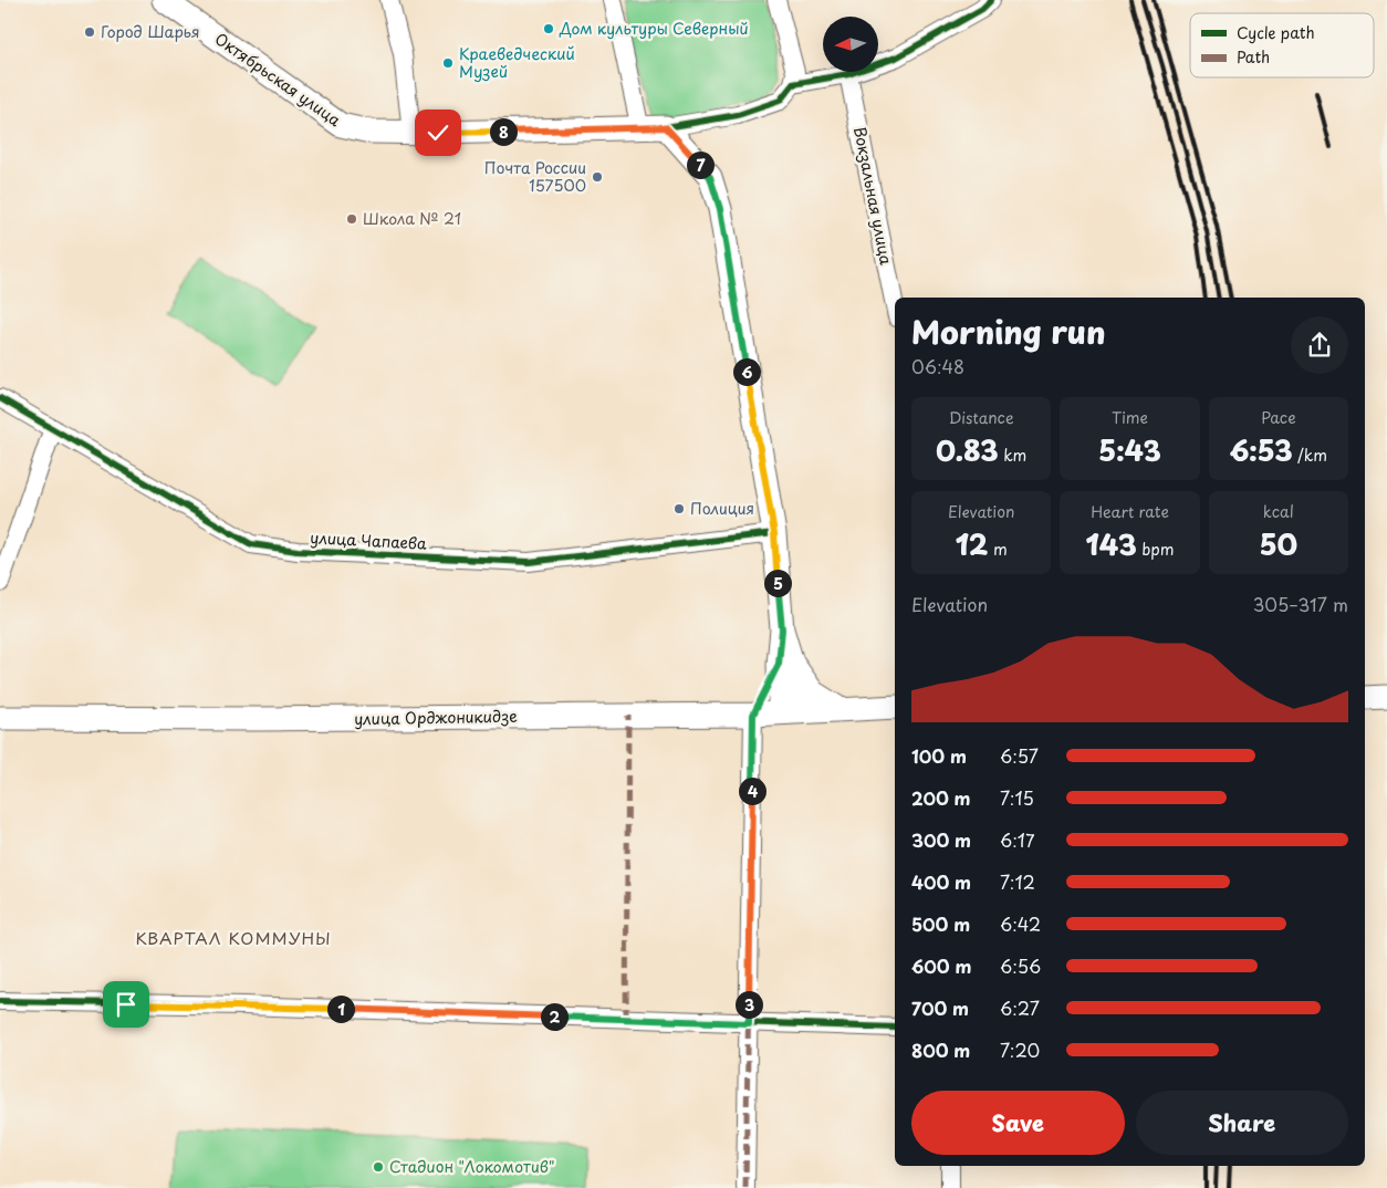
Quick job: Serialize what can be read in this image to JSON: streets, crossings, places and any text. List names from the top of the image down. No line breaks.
{"streets":{"main road":["Октябрьская улица","улица Орджоникидзе"],"street":["Вокзальная улица","улица Чапаева"]},"districts":["КВАРТАЛ КОММУНЫ"],"places":["Дом культуры Северный","Город Шарья","Краеведческий Музей","Почта России 157500","Школа № 21","Полиция","Стадион \"Локомотив\""],"legend":["Cycle path","Path"],"north":"left","page":{"pins":["8","7","6","5","4","3","1","2"],"heading":["Morning run","06:48"],"stats":[["Distance","0.83 km"],["Time","5:43"],["Pace","6:53 /km"],["Elevation","12 m"],["Heart rate","143 bpm"],["kcal","50"]],"chart":["Elevation","305–317 m"],"list":[{"name":"100 m","note":"6:57"},{"name":"200 m","note":"7:15"},{"name":"300 m","note":"6:17"},{"name":"400 m","note":"7:12"},{"name":"500 m","note":"6:42"},{"name":"600 m","note":"6:56"},{"name":"700 m","note":"6:27"},{"name":"800 m","note":"7:20"}],"buttons":["Save","Share"]}}
